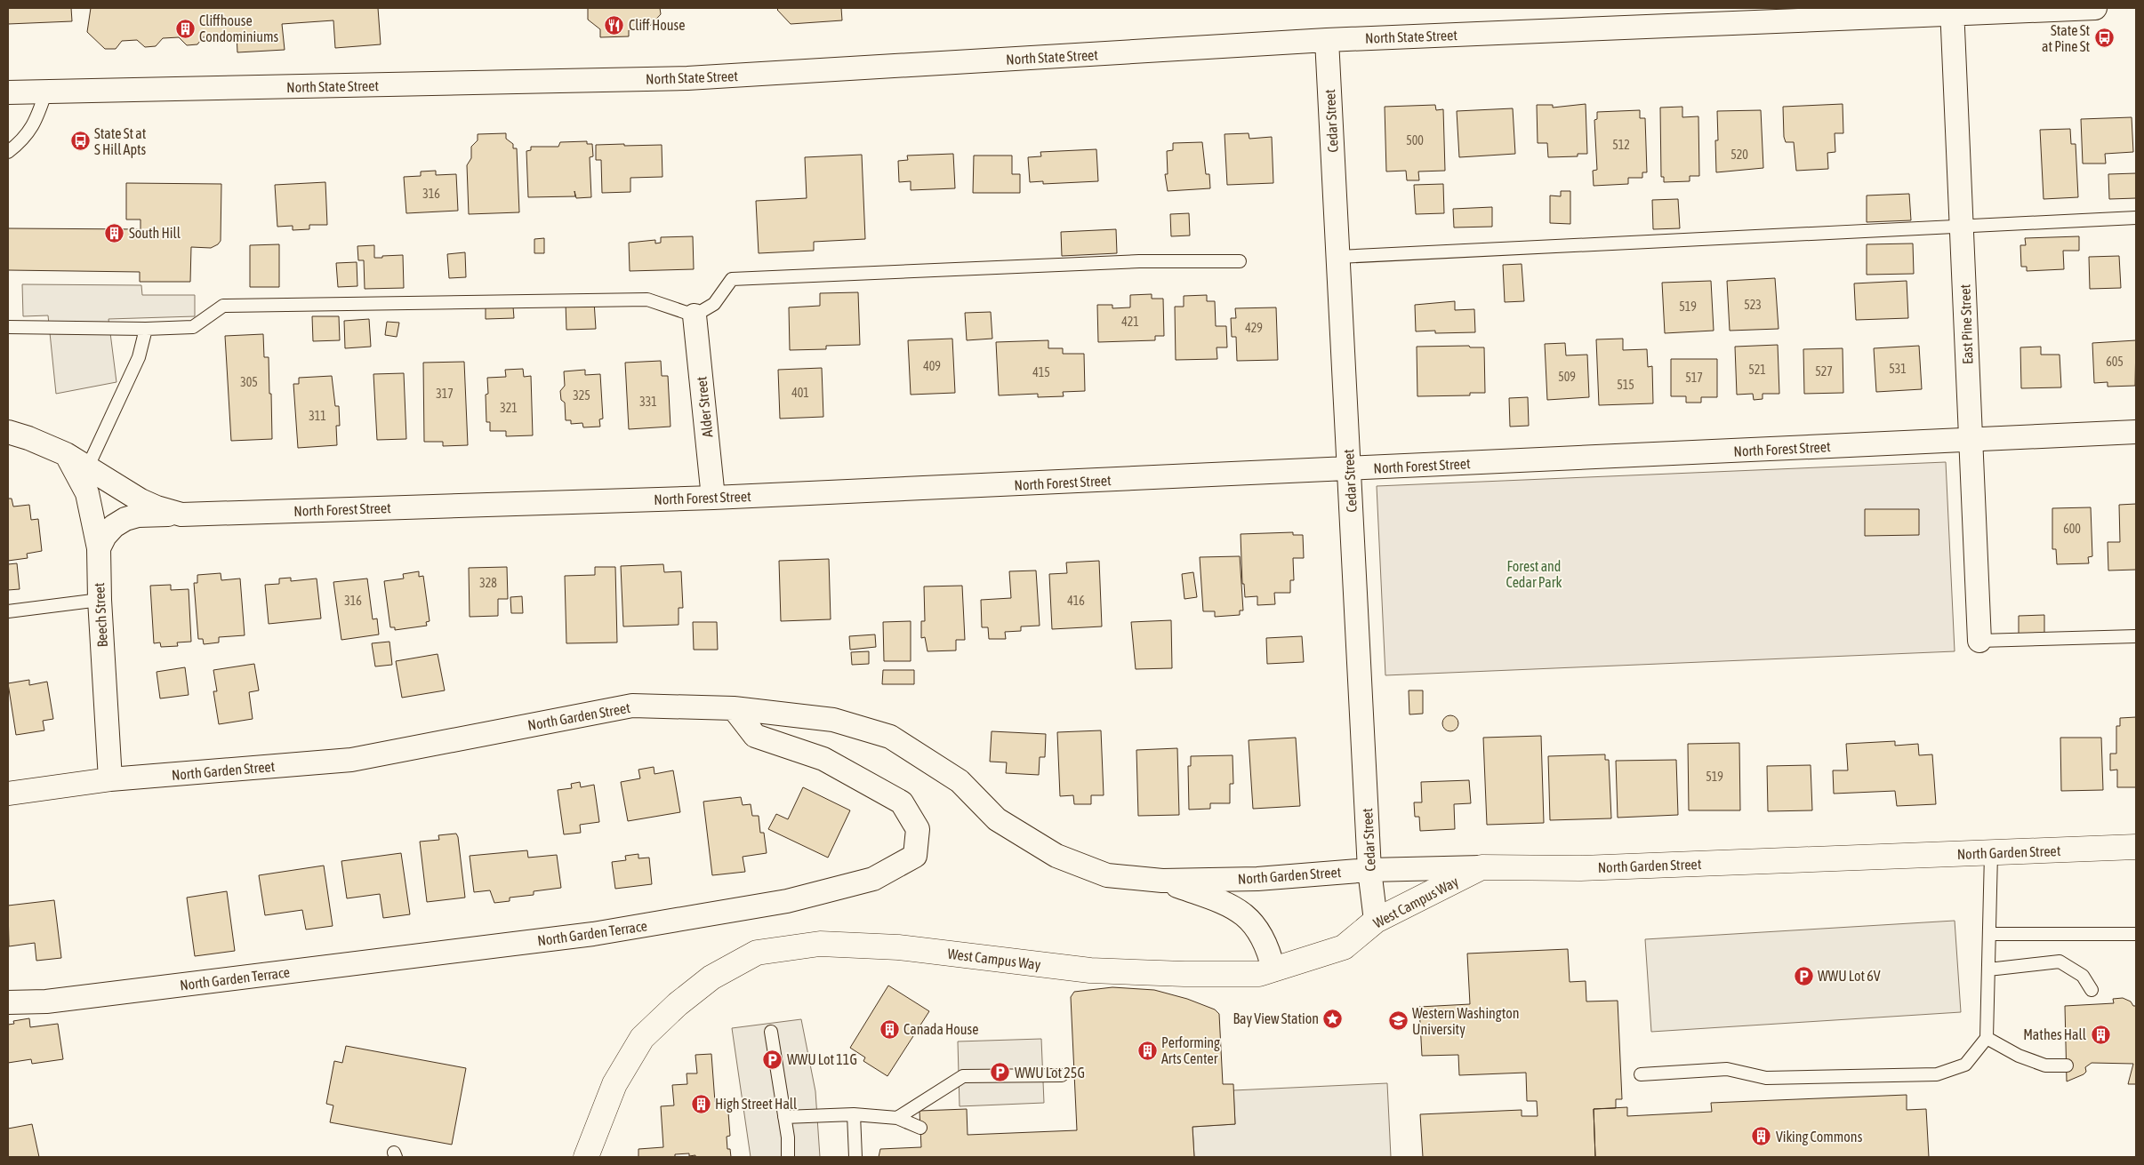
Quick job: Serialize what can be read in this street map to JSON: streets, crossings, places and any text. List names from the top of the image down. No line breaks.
{"streets":{"street":["North State Street","Cedar Street","East Pine Street","Alder Street","North Forest Street","Beech Street","North Garden Street","West Campus Way","North Garden Terrace"]},"crossings":[["North State Street","Cedar Street"],["North State Street","East Pine Street"],["Cedar Street","North Forest Street"],["Cedar Street","North Garden Street"],["Cedar Street","West Campus Way"],["East Pine Street","North Forest Street"],["Alder Street","North Forest Street"],["North Forest Street","Beech Street"],["Beech Street","North Garden Street"],["North Garden Street","West Campus Way"],["North Garden Street","North Garden Terrace"]],"parks":["Forest and Cedar Park"],"places":{"restaurant":["Cliff House"],"building":["Cliffhouse Condominiums","South Hill","Canada House","Mathes Hall","Performing Arts Center","High Street Hall","Viking Commons"],"bus stop":["State St at Pine St","State St at S Hill Apts"],"parking":["WWU Lot 6V","WWU Lot 11G","WWU Lot 25G"],"place":["Bay View Station"],"school or university":["Western Washington University"]},"house_numbers":["500","512","520","316","523","519","421","429","605","409","531","521","527","415","509","517","305","515","401","317","325","331","321","311","600","328","316","416","519"]}
